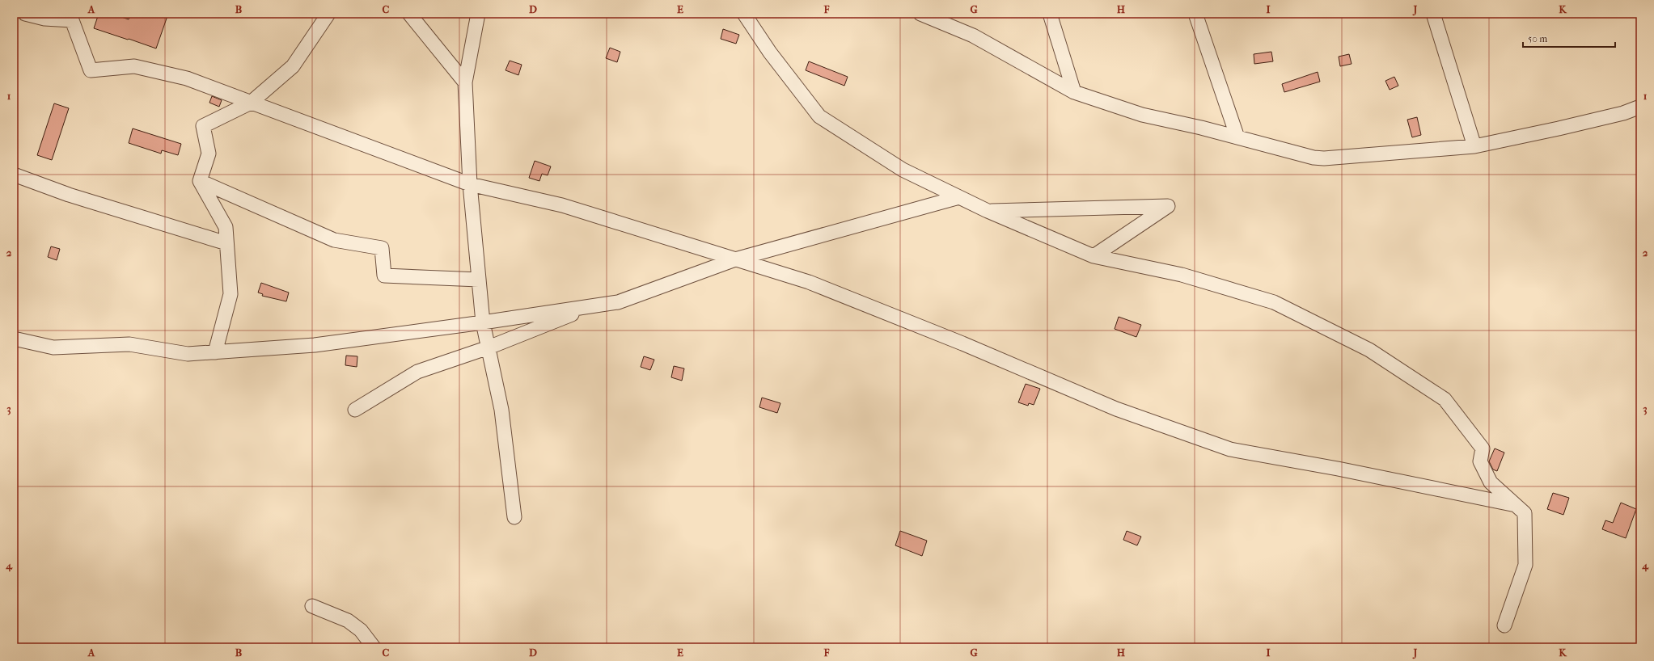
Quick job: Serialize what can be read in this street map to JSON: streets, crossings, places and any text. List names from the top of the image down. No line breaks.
{"scale_bar":"50 m","grid":{"columns":["A","B","C","D","E","F","G","H","I","J","K"],"rows":["1","2","3","4"]}}
